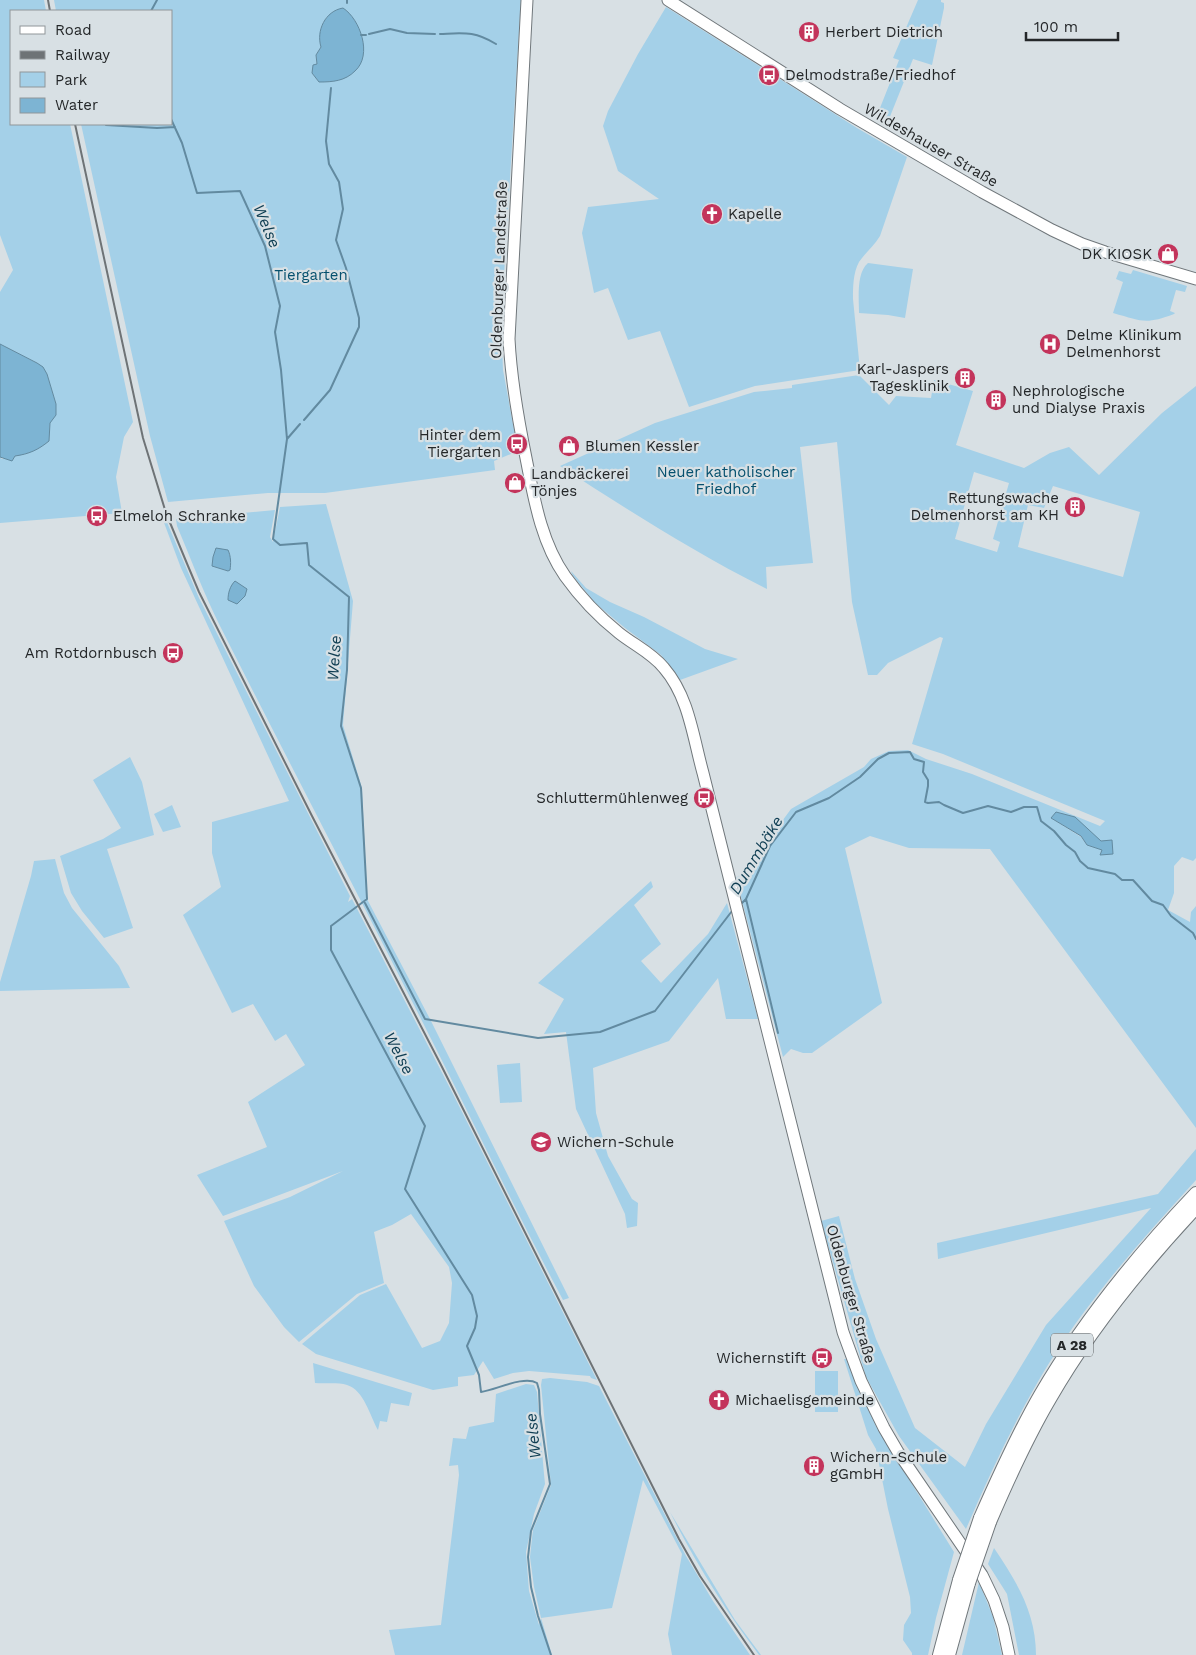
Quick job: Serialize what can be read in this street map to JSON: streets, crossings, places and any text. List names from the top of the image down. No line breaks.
{"streets":{"highway":["A 28"],"main road":["Wildeshauser Straße","Oldenburger Landstraße","Oldenburger Straße"]},"crossings":[["Oldenburger Landstraße","Oldenburger Straße"]],"water":["Welse","Dummbäke"],"parks":["Tiergarten","Neuer katholischer Friedhof"],"places":{"building":["Herbert Dietrich","Karl-Jaspers Tagesklinik","Nephrologische und Dialyse Praxis","Rettungswache Delmenhorst am KH","Wichern-Schule gGmbH"],"bus stop":["Delmodstraße/Friedhof","Hinter dem Tiergarten","Elmeloh Schranke","Am Rotdornbusch","Schluttermühlenweg","Wichernstift"],"church":["Kapelle","Michaelisgemeinde"],"shop":["DK KIOSK","Blumen Kessler","Landbäckerei Tönjes"],"hospital":["Delme Klinikum Delmenhorst"],"school or university":["Wichern-Schule"]},"legend":["Road","Railway","Park","Water"],"scale_bar":"100 m"}
